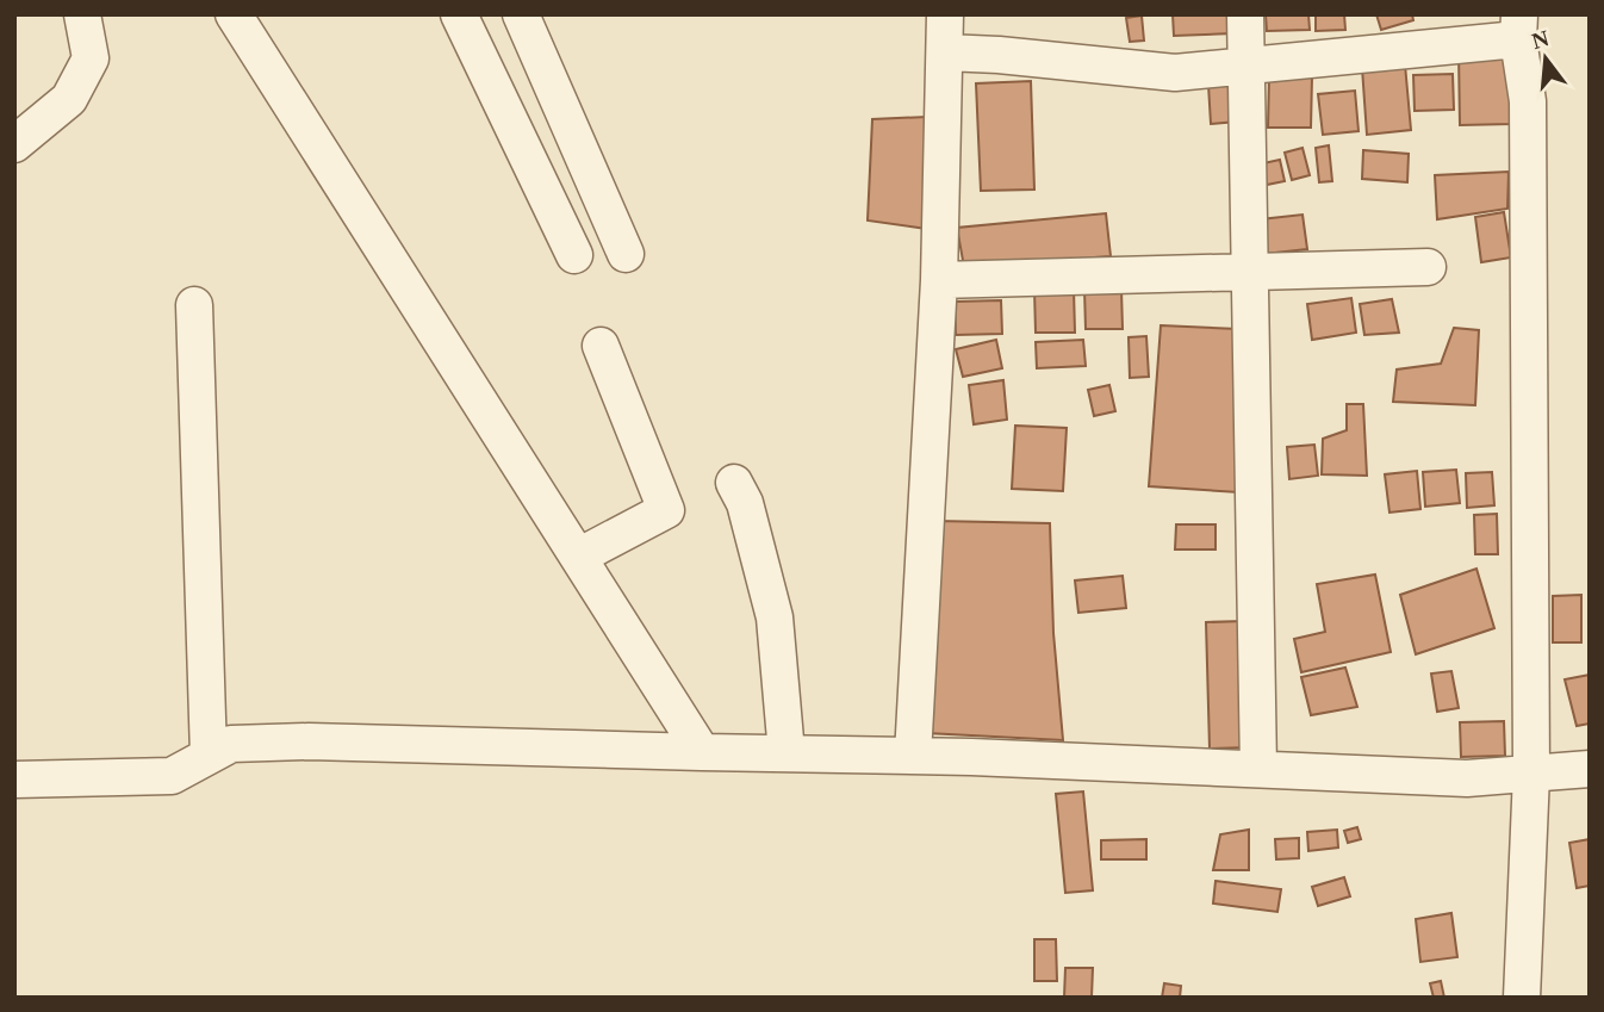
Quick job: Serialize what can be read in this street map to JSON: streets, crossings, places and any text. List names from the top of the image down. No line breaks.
{"north":"top"}
